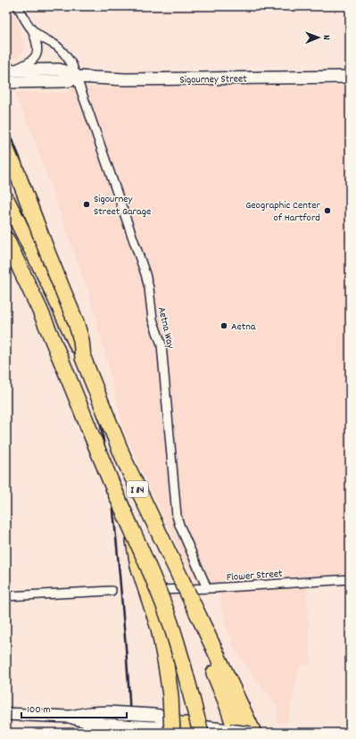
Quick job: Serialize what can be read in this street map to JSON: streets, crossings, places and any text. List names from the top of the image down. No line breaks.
{"streets":{"highway":["I 84"],"main road":["Sigourney Street"],"street":["Aetna Way","Flower Street"]},"crossings":[["Sigourney Street","Aetna Way"],["Aetna Way","Flower Street"]],"places":["Sigourney Street Garage","Geographic Center of Hartford","Aetna"],"scale_bar":"100 m","north":"right"}
